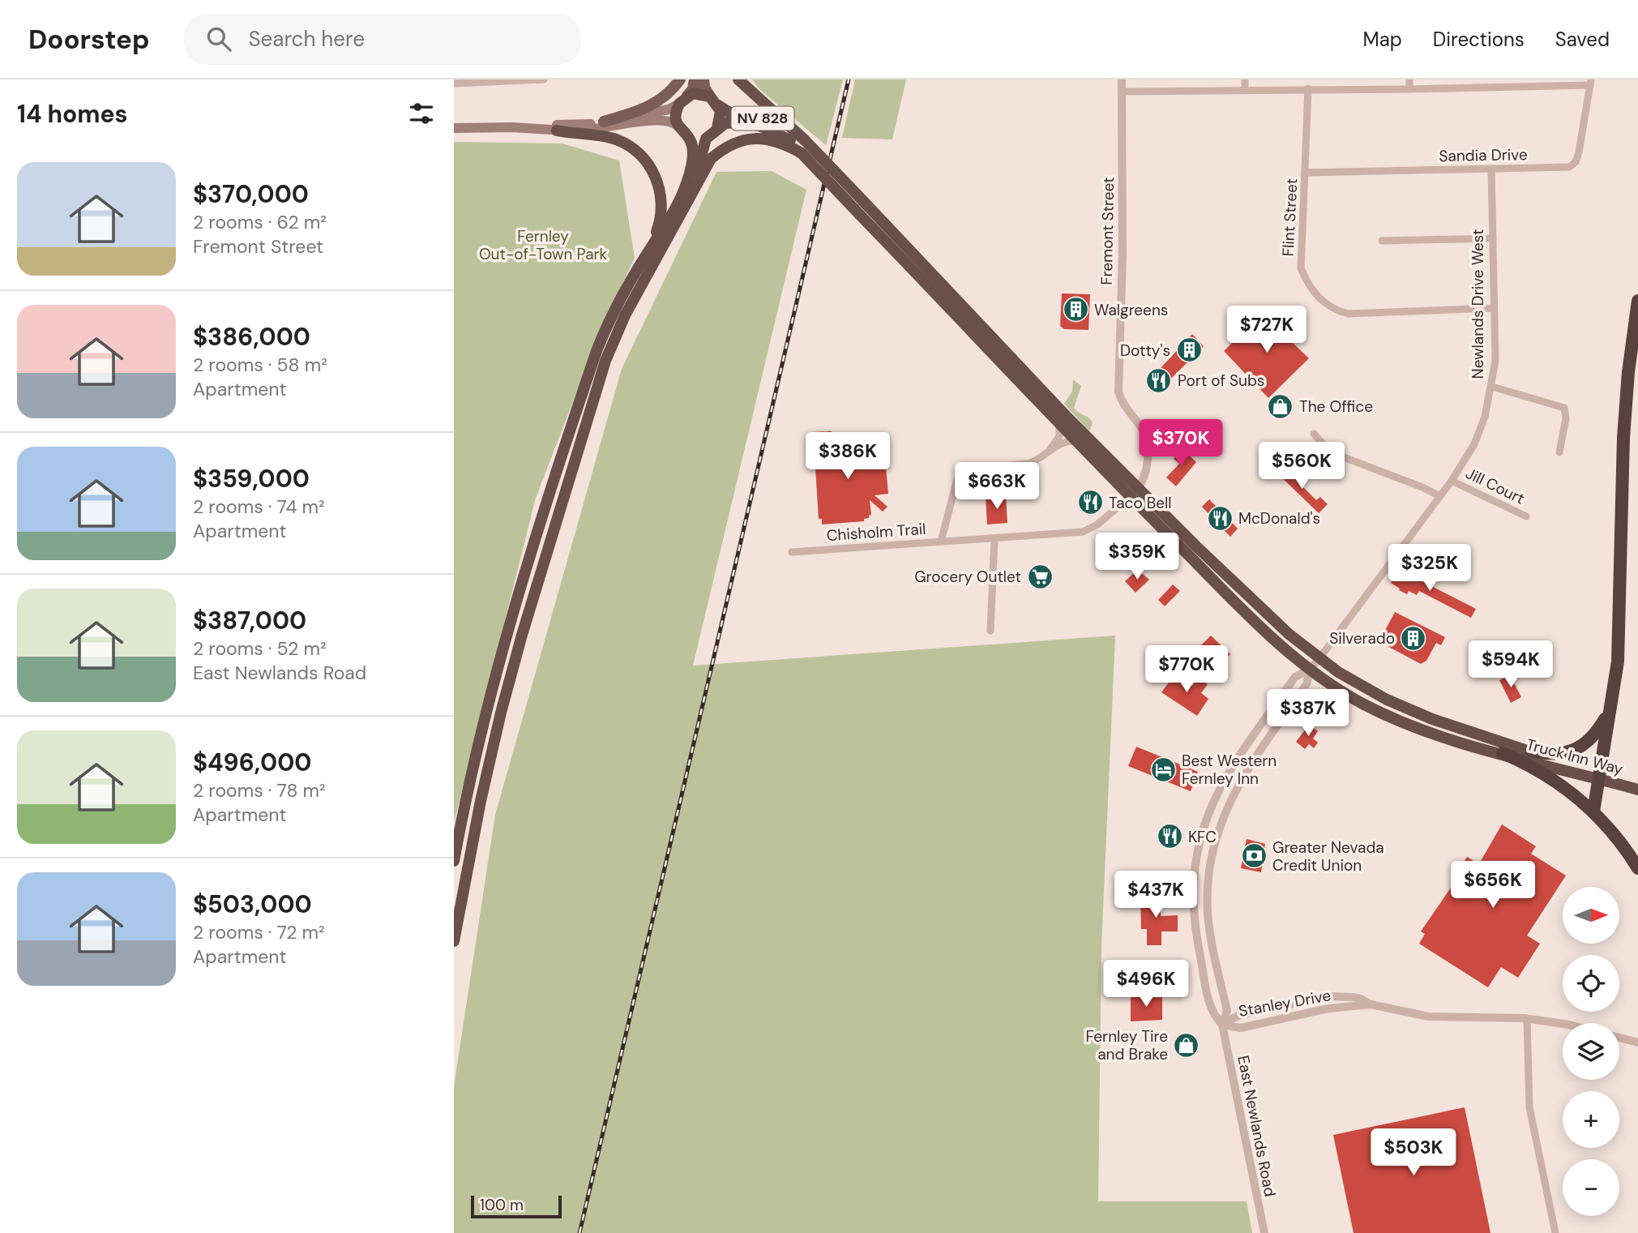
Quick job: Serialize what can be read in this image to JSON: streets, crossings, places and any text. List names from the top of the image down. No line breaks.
{"streets":{"highway":["NV 828","Truck Inn Way"],"street":["Sandia Drive","Flint Street","Fremont Street","Newlands Drive West","Jill Court","Chisholm Trail","Stanley Drive","East Newlands Road"]},"crossings":[["Sandia Drive","Flint Street"],["Sandia Drive","Newlands Drive West"],["Flint Street","Newlands Drive West"],["Fremont Street","Chisholm Trail"],["Fremont Street","Truck Inn Way"],["Newlands Drive West","Jill Court"],["Newlands Drive West","East Newlands Road"],["Truck Inn Way","East Newlands Road"],["Stanley Drive","East Newlands Road"]],"parks":["Fernley Out-of-Town Park"],"places":{"building":["Walgreens","Dotty's","Silverado"],"restaurant":["Port of Subs","Taco Bell","McDonald's","KFC"],"shop":["The Office","Fernley Tire and Brake"],"supermarket":["Grocery Outlet"],"hotel":["Best Western Fernley Inn"],"bank":["Greater Nevada Credit Union"]},"scale_bar":"100 m","north":"right","page":{"header":"Doorstep","search":"Search here","nav":["Map","Directions","Saved"],"heading":"14 homes","list":[{"name":"$370,000","note":"2 rooms · 62 m² · Fremont Street"},{"name":"$386,000","note":"2 rooms · 58 m² · Apartment"},{"name":"$359,000","note":"2 rooms · 74 m² · Apartment"},{"name":"$387,000","note":"2 rooms · 52 m² · East Newlands Road"},{"name":"$496,000","note":"2 rooms · 78 m² · Apartment"},{"name":"$503,000","note":"2 rooms · 72 m² · Apartment"}],"price":["$727K","$370K","$386K","$560K","$663K","$359K","$325K","$594K","$770K","$387K","$656K","$437K","$496K","$503K"],"map_buttons":["+","−"],"scale":"100 m"}}
